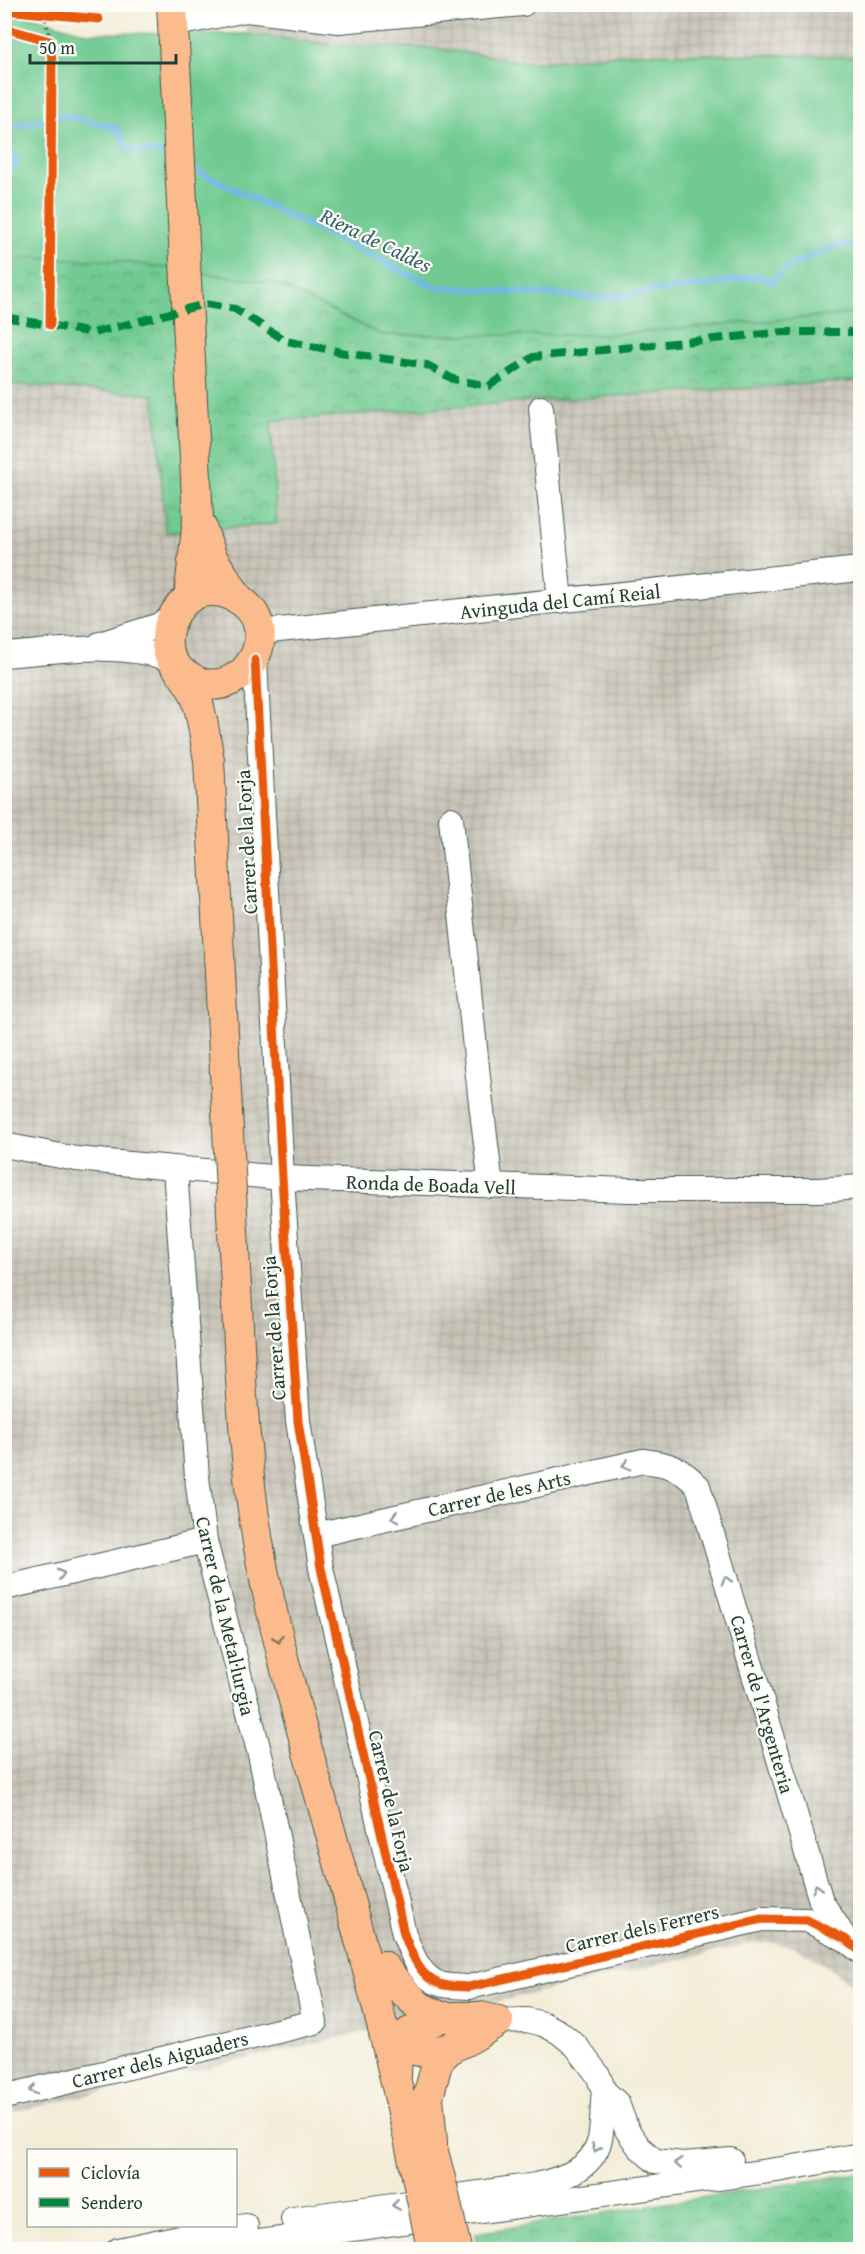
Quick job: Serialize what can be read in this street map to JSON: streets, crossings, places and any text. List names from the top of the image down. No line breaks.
{"streets":{"street":["Avinguda del Camí Reial","Carrer de la Forja","Ronda de Boada Vell","Carrer de les Arts","Carrer de la Metal·lurgia","Carrer de l'Argenteria","Carrer dels Ferrers","Carrer dels Aiguaders"]},"crossings":[["Avinguda del Camí Reial","Carrer de la Forja"],["Carrer de la Forja","Ronda de Boada Vell"],["Carrer de la Forja","Carrer de les Arts"],["Carrer de la Forja","Carrer dels Ferrers"],["Ronda de Boada Vell","Carrer de la Metal·lurgia"],["Carrer de les Arts","Carrer de l'Argenteria"],["Carrer de la Metal·lurgia","Carrer dels Aiguaders"],["Carrer de l'Argenteria","Carrer dels Ferrers"]],"one_way":["Carrer de les Arts","Carrer de l'Argenteria"],"water":["Riera de Caldes"],"legend":["Ciclovía","Sendero"],"scale_bar":"50 m"}
